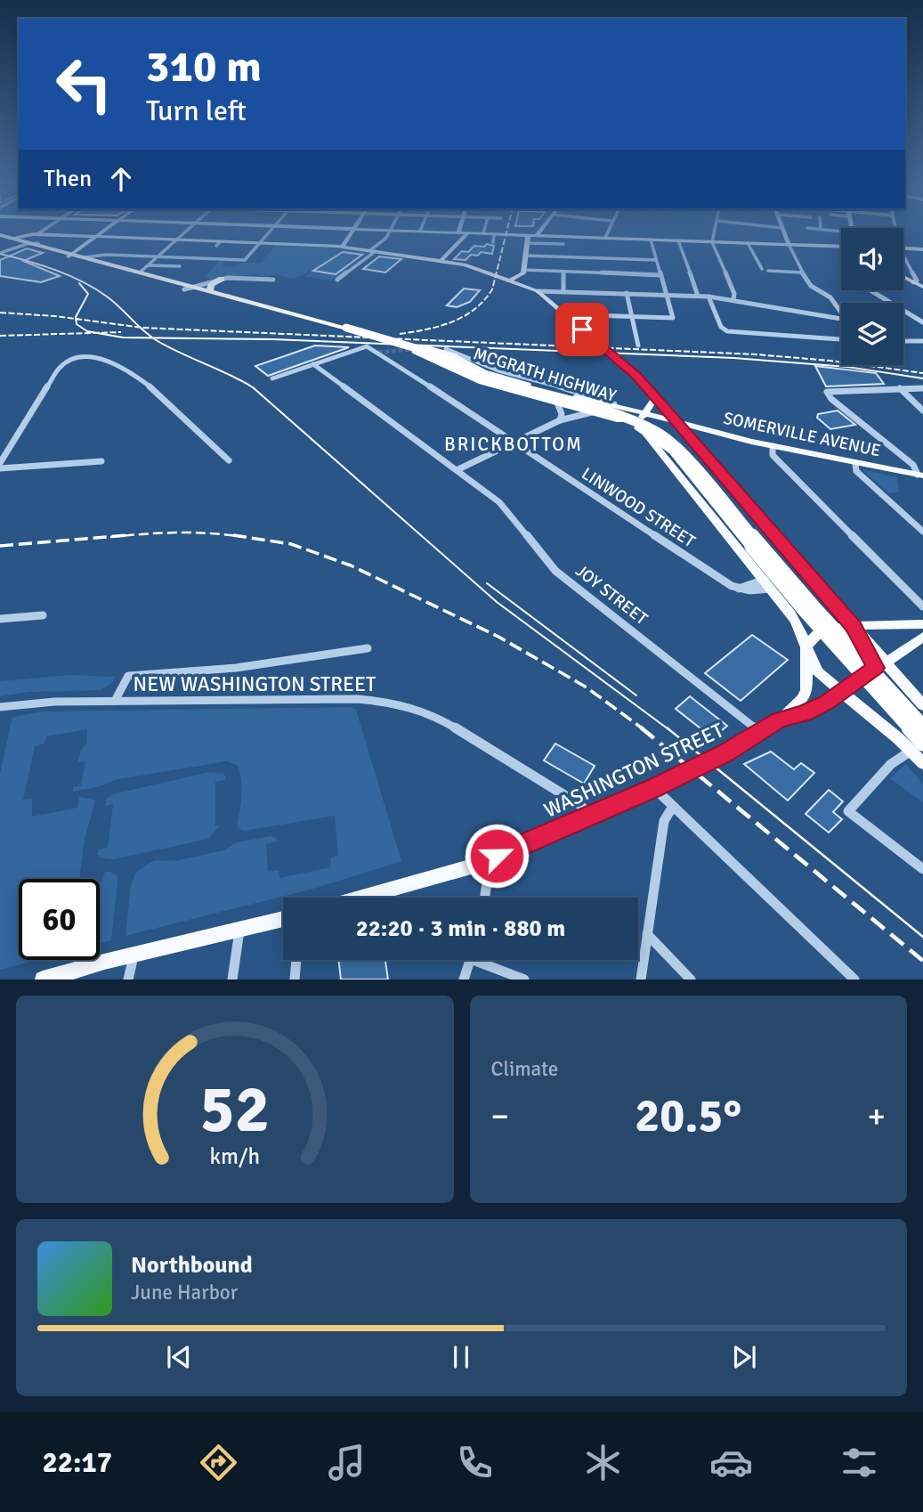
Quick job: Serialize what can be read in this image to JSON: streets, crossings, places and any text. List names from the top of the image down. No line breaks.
{"streets":{"highway":["MCGRATH HIGHWAY"],"main road":["SOMERVILLE AVENUE","WASHINGTON STREET"],"street":["LINWOOD STREET","JOY STREET","NEW WASHINGTON STREET"]},"crossings":[["MCGRATH HIGHWAY","SOMERVILLE AVENUE"],["MCGRATH HIGHWAY","LINWOOD STREET"],["MCGRATH HIGHWAY","WASHINGTON STREET"],["LINWOOD STREET","JOY STREET"],["JOY STREET","WASHINGTON STREET"],["NEW WASHINGTON STREET","WASHINGTON STREET"]],"districts":["BRICKBOTTOM"],"page":{"turn":["310 m","Turn left"],"then":"Then","limit":"60","trip":"22:20 · 3 min · 880 m","tile":"Climate","heat":["−","20.5°","+"],"song":["Northbound","June Harbor"],"tabs":"22:17","gauge":["52","km/h"]}}
